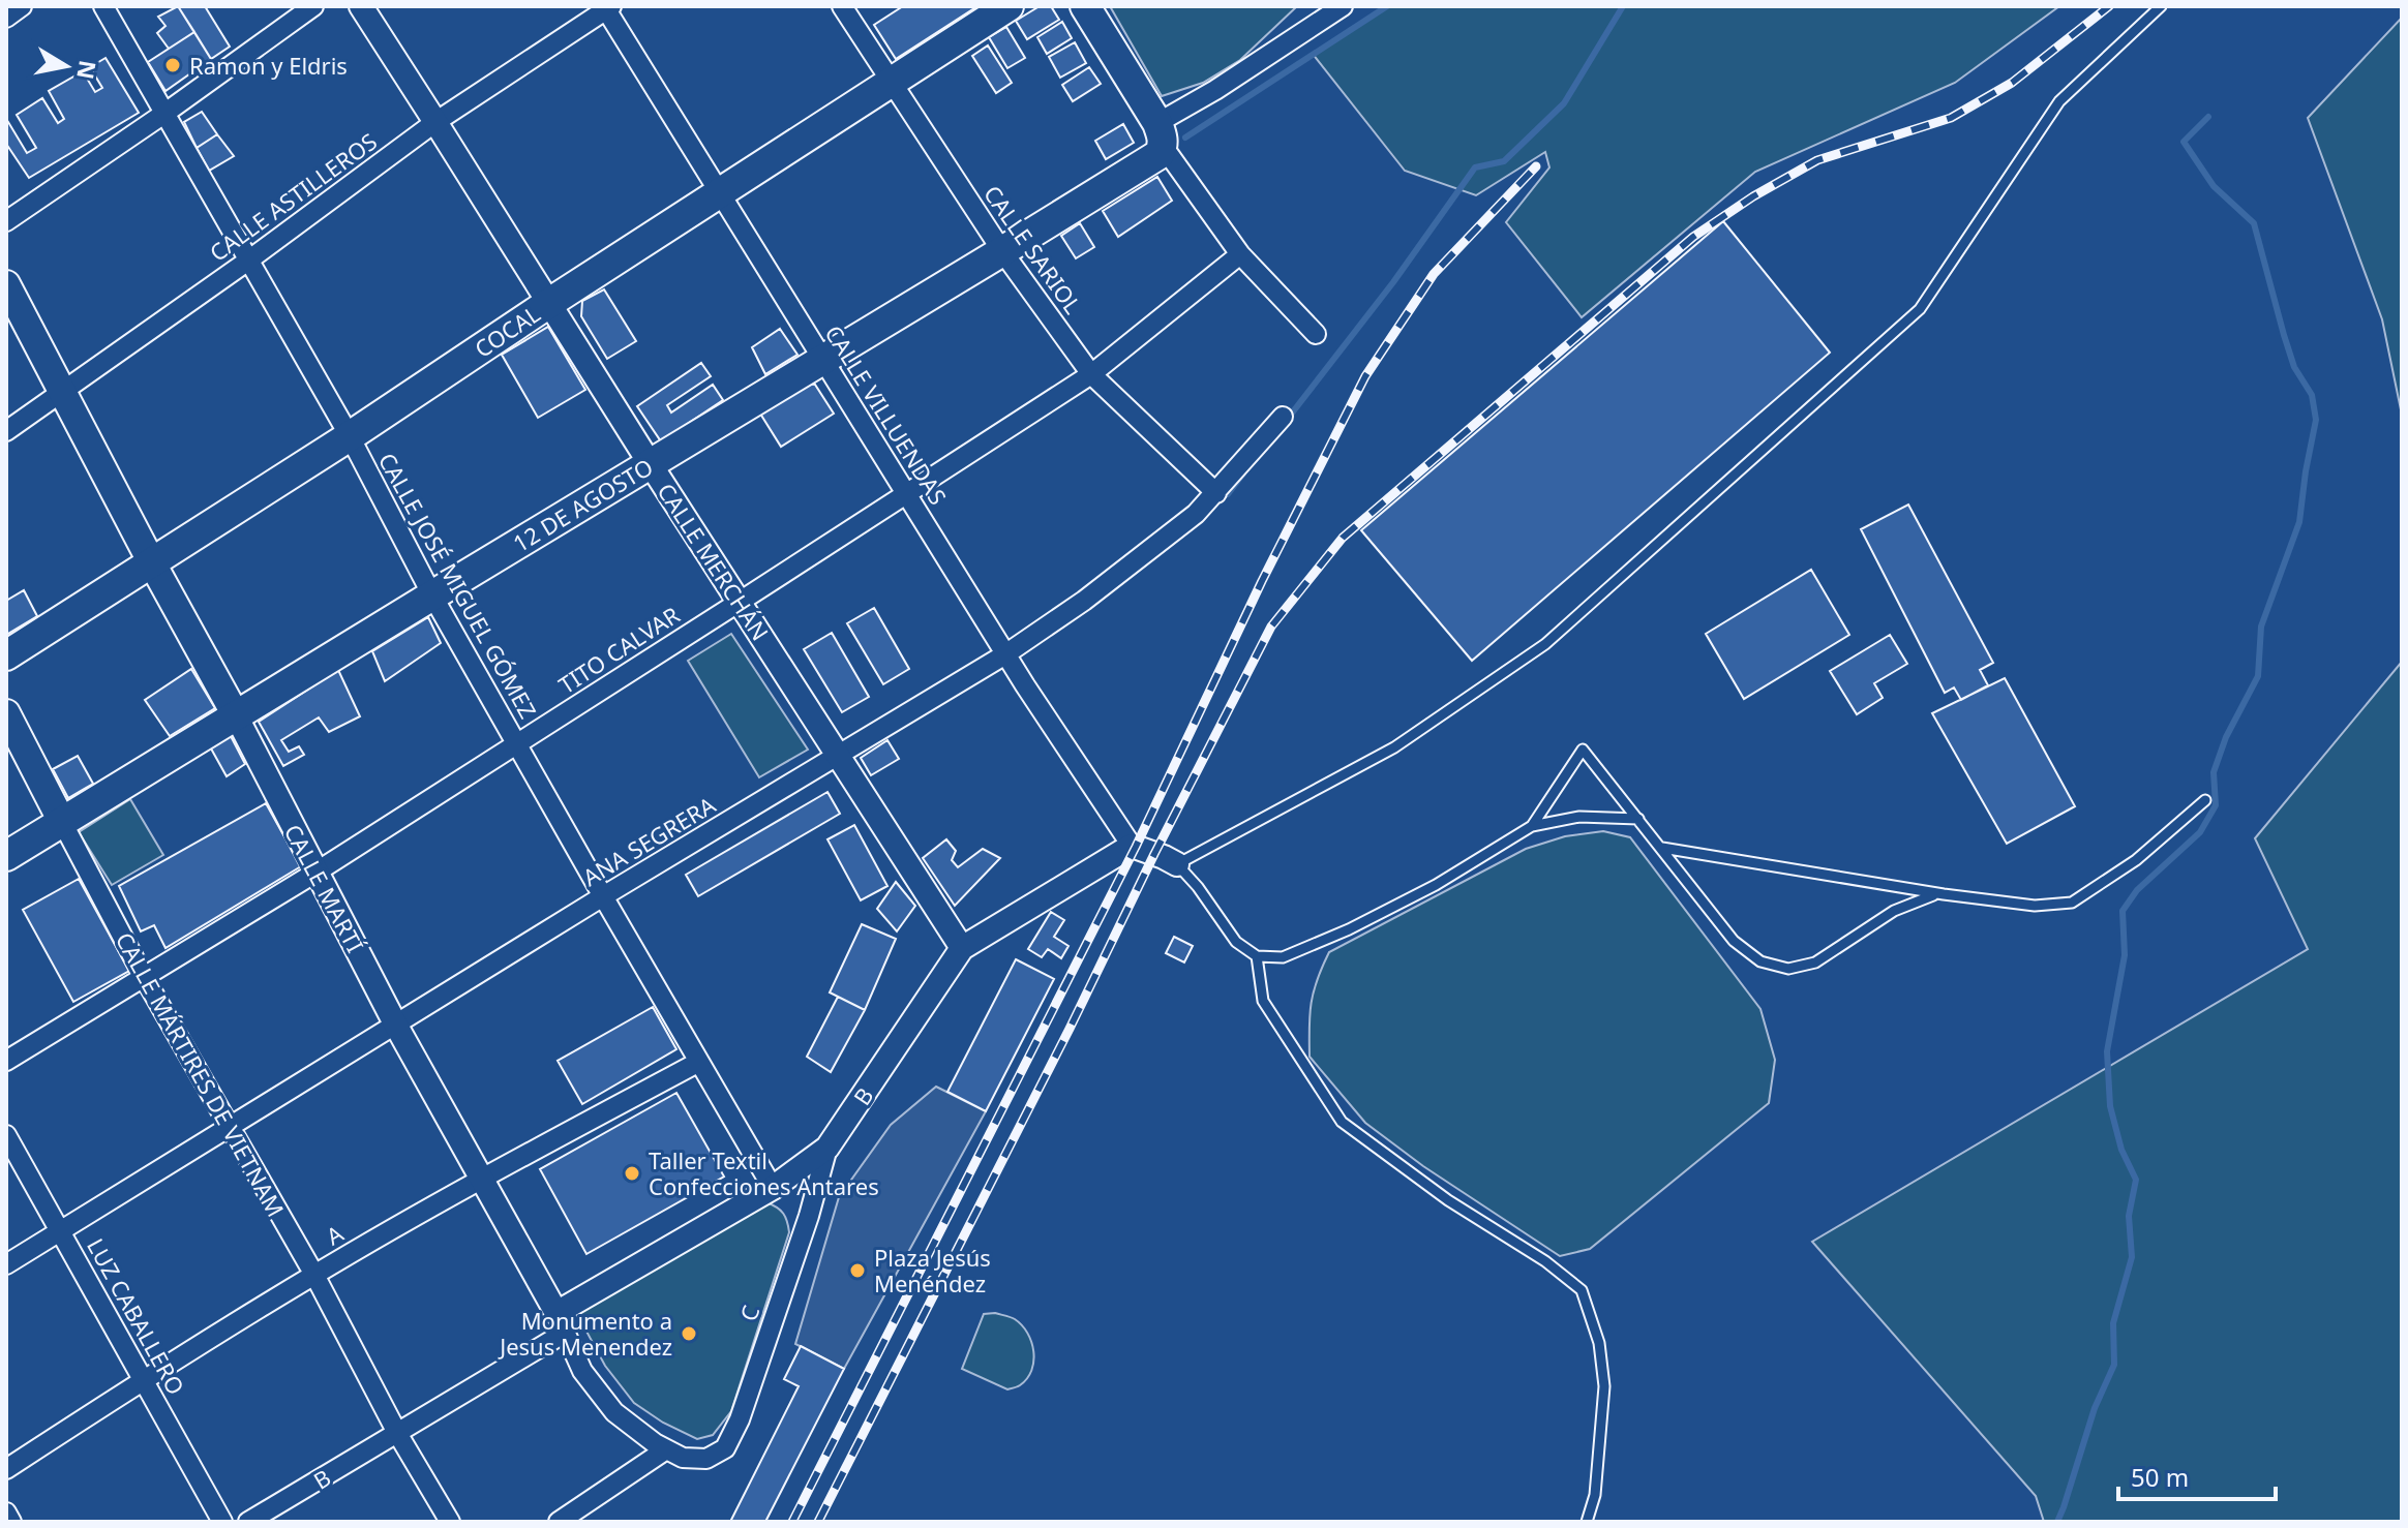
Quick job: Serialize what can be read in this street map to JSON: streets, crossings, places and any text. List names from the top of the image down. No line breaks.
{"streets":{"main road":["COCAL","12 DE AGOSTO","CALLE MARTÍ","CALLE MÁRTIRES DE VIETNAM"],"street":["CALLE ASTILLEROS","CALLE SARIOL","CALLE VILLUENDAS","CALLE MERCHÁN","CALLE JOSÉ MIGUEL GÓMEZ","TITO CALVAR","ANA SEGRERA","B","A","C","LUZ CABALLERO"]},"crossings":[["CALLE ASTILLEROS","CALLE VILLUENDAS"],["CALLE ASTILLEROS","CALLE MERCHÁN"],["CALLE ASTILLEROS","CALLE JOSÉ MIGUEL GÓMEZ"],["CALLE ASTILLEROS","CALLE MARTÍ"],["CALLE SARIOL","COCAL"],["CALLE SARIOL","12 DE AGOSTO"],["CALLE SARIOL","TITO CALVAR"],["CALLE SARIOL","ANA SEGRERA"],["COCAL","CALLE VILLUENDAS"],["COCAL","CALLE MERCHÁN"],["COCAL","CALLE JOSÉ MIGUEL GÓMEZ"],["COCAL","CALLE MARTÍ"],["CALLE VILLUENDAS","12 DE AGOSTO"],["CALLE VILLUENDAS","TITO CALVAR"],["CALLE VILLUENDAS","ANA SEGRERA"],["CALLE VILLUENDAS","B"],["12 DE AGOSTO","CALLE MERCHÁN"],["12 DE AGOSTO","CALLE JOSÉ MIGUEL GÓMEZ"],["12 DE AGOSTO","CALLE MARTÍ"],["12 DE AGOSTO","CALLE MÁRTIRES DE VIETNAM"],["CALLE MERCHÁN","TITO CALVAR"],["CALLE MERCHÁN","ANA SEGRERA"],["CALLE MERCHÁN","B"],["CALLE JOSÉ MIGUEL GÓMEZ","TITO CALVAR"],["CALLE JOSÉ MIGUEL GÓMEZ","ANA SEGRERA"],["CALLE JOSÉ MIGUEL GÓMEZ","B"],["CALLE JOSÉ MIGUEL GÓMEZ","A"],["TITO CALVAR","CALLE MARTÍ"],["TITO CALVAR","CALLE MÁRTIRES DE VIETNAM"],["ANA SEGRERA","CALLE MARTÍ"],["ANA SEGRERA","CALLE MÁRTIRES DE VIETNAM"],["ANA SEGRERA","LUZ CABALLERO"],["CALLE MARTÍ","B"],["CALLE MARTÍ","A"],["CALLE MARTÍ","C"],["CALLE MÁRTIRES DE VIETNAM","B"],["CALLE MÁRTIRES DE VIETNAM","A"],["B","C"],["A","LUZ CABALLERO"]],"places":["Ramon y Eldris","Taller Textil Confecciones Antares","Plaza Jesús Menéndez","Monumento a Jesus Menendez"],"scale_bar":"50 m","north":"right"}
